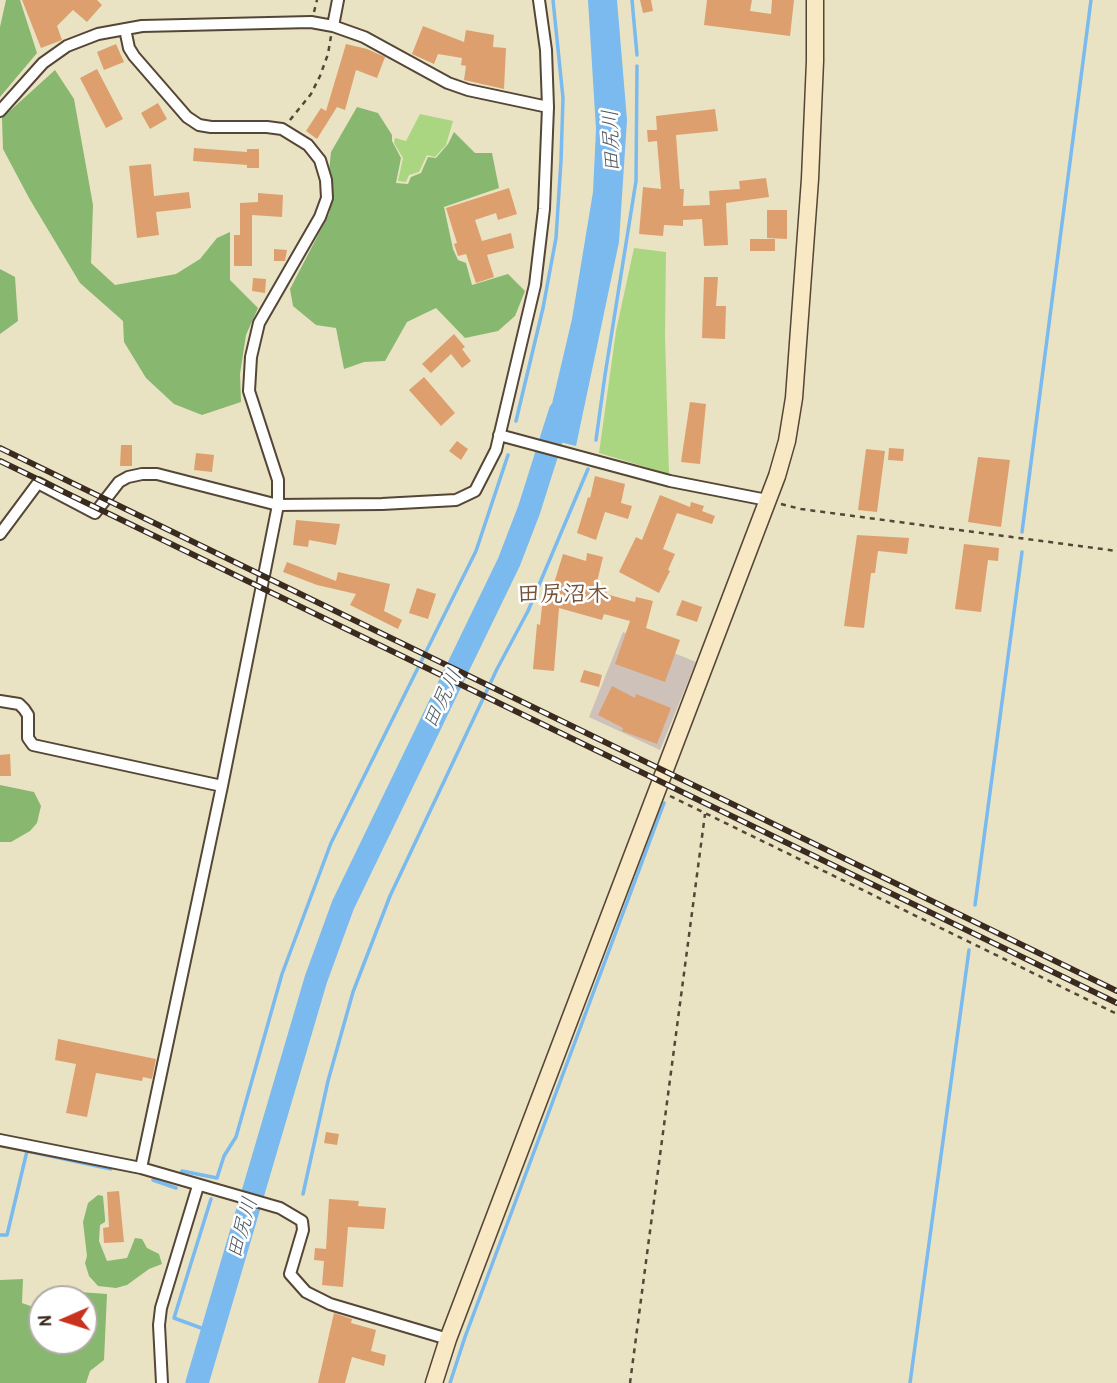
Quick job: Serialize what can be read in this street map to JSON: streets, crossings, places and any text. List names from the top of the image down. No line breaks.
{"districts":["田尻沼木"],"water":["田尻川"],"north":"left"}
